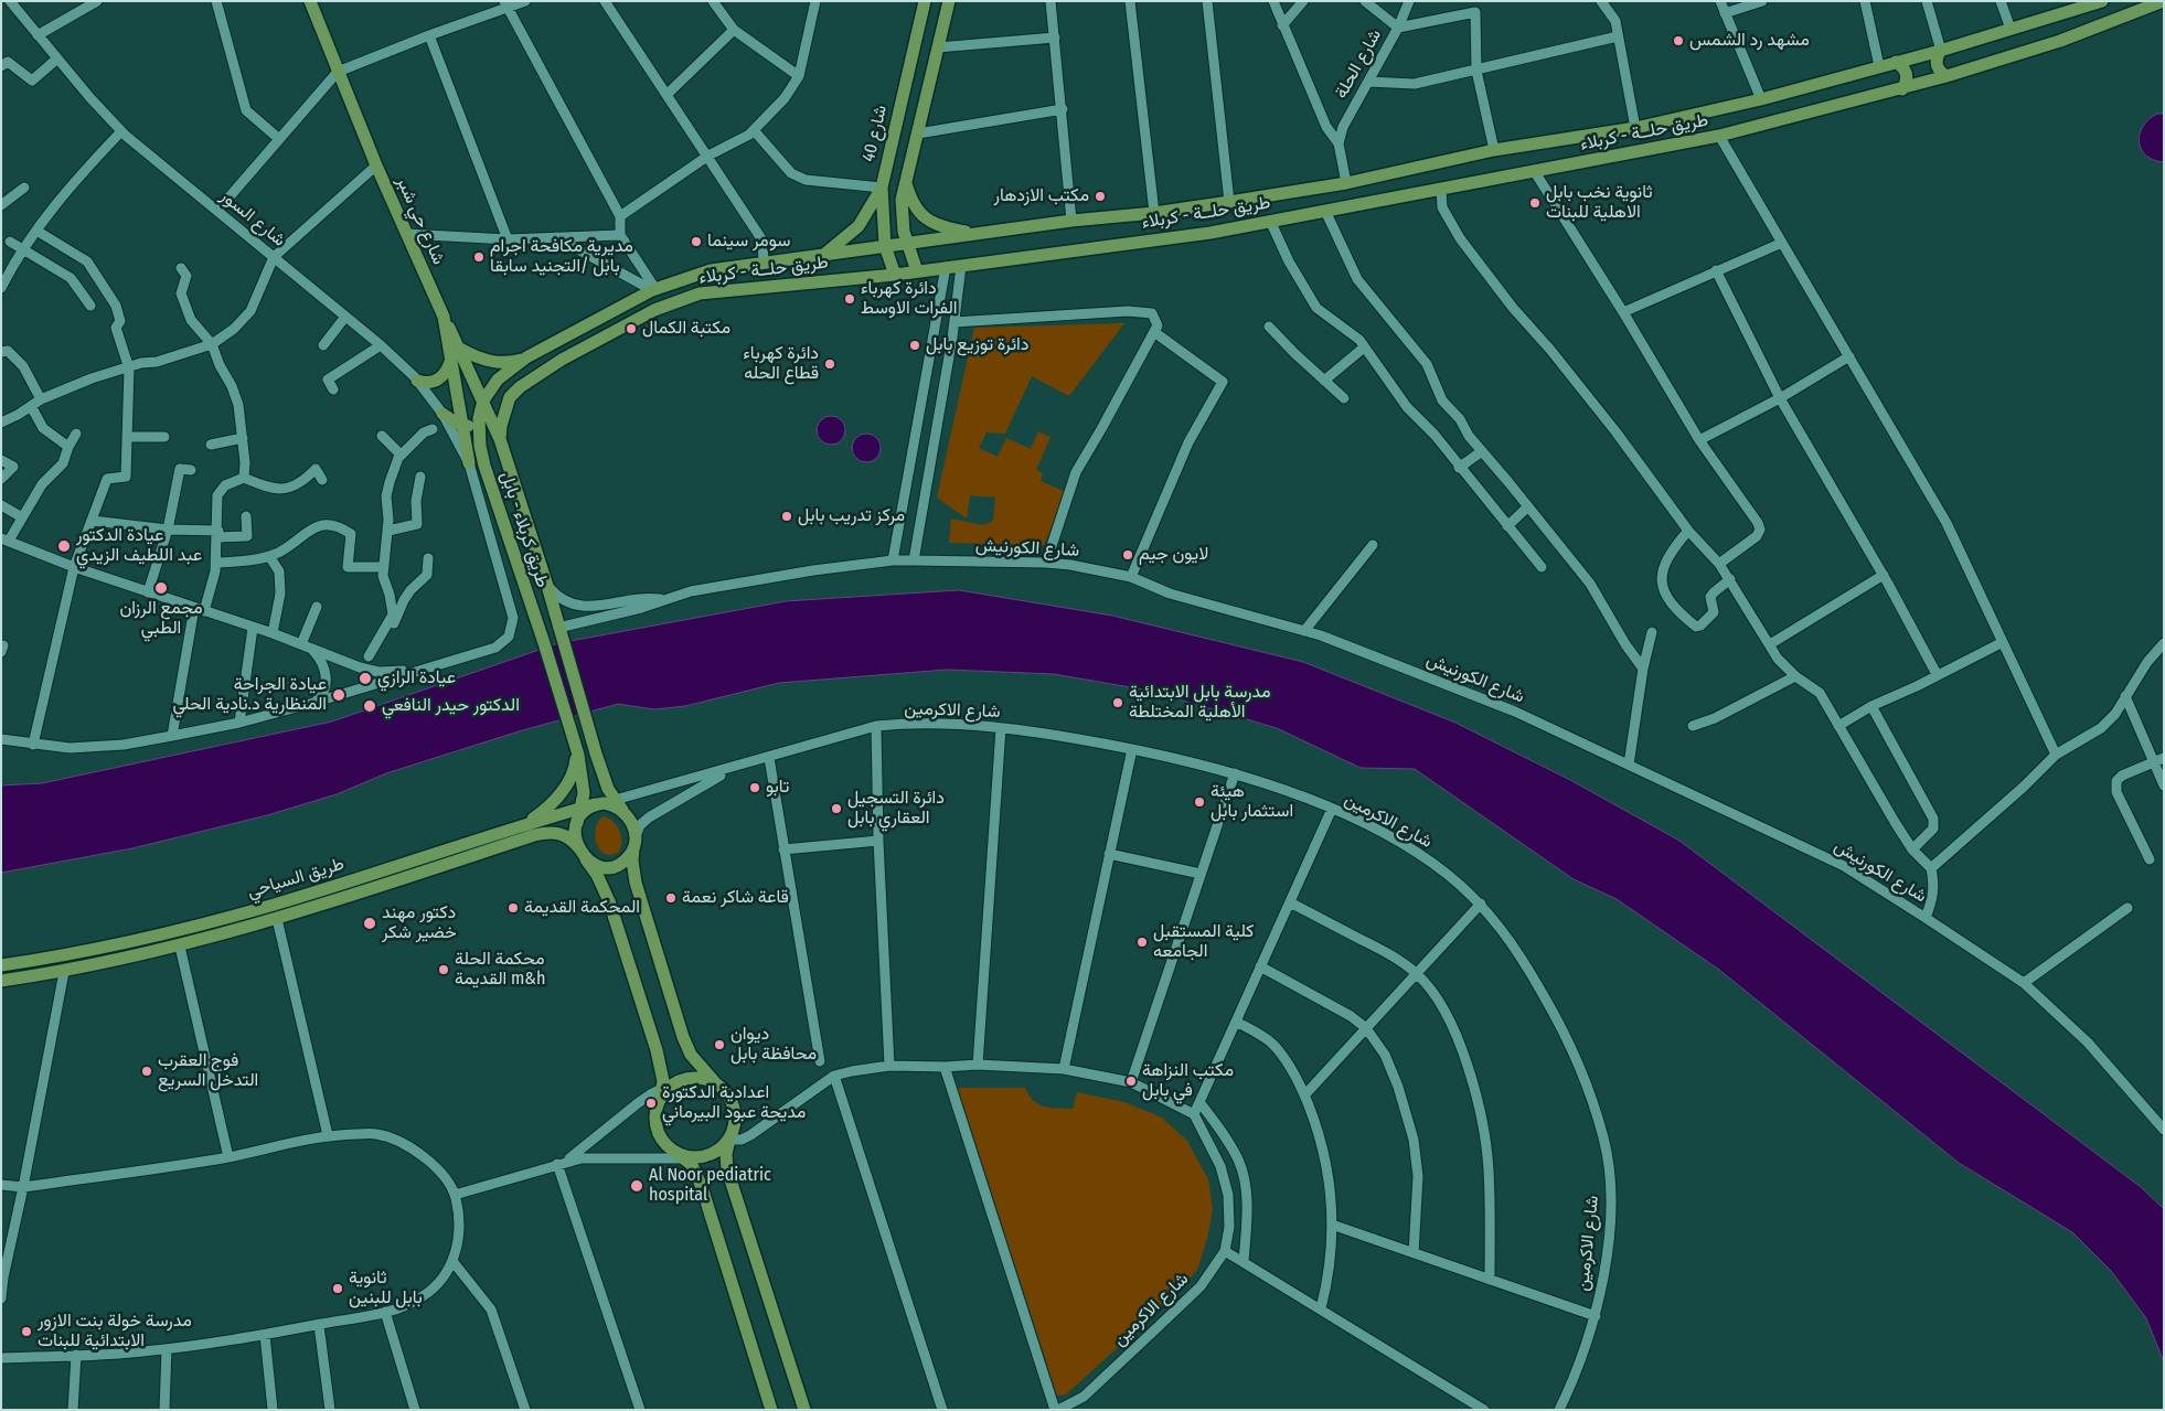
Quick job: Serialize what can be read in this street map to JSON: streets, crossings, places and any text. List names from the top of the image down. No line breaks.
{"streets":{"main road":["طريق حلــة - كربلاء","شارع 40","شارع حي شبر","طريق كربلاء - بابل","طريق السياحي"],"street":["شارع الحلة","شارع السور","شارع الكورنيش","شارع الاكرمين"]},"crossings":[["طريق حلــة - كربلاء","شارع 40"],["طريق حلــة - كربلاء","طريق كربلاء - بابل"],["شارع السور","شارع حي شبر"],["شارع الاكرمين","طريق السياحي"]],"places":["مشهد رد الشمس","مكتب الازدهار","ثانوية نخب بابل الاهلية للبنات","سومر سينما","مديرية مكافحة اجرام بابل /التجنيد سابقا","دائرة كهرباء الفرات الاوسط","مكتبة الكمال","دائرة توزيع بابل","دائرة كهرباء قطاع الحله","مركز تدريب بابل","عيادة الدكتور عبد اللطيف الزيدي","لايون جيم","مجمع الرزان الطبي","عيادة الرازي","عيادة الجراحة المنظارية د.نادية الحلي","مدرسة بابل الابتدائية الأهلية المختلطة","الدكتور حيدر النافعي","تابو","هيئة استثمار بابل","دائرة التسجيل العقاري بابل","قاعة شاكر نعمة","المحكمة القديمة","دكتور مهند خضير شكر","كلية المستقبل الجامعه","محكمة الحلة القديمة m&h","ديوان محافظة بابل","فوج العقرب التدخل السريع","مكتب النزاهة في بابل","اعدادية الدكتورة مديحة عبود البيرماني","Al Noor pediatric hospital","ثانوية بابل للبنين","مدرسة خولة بنت الازور الابتدائية للبنات"]}
